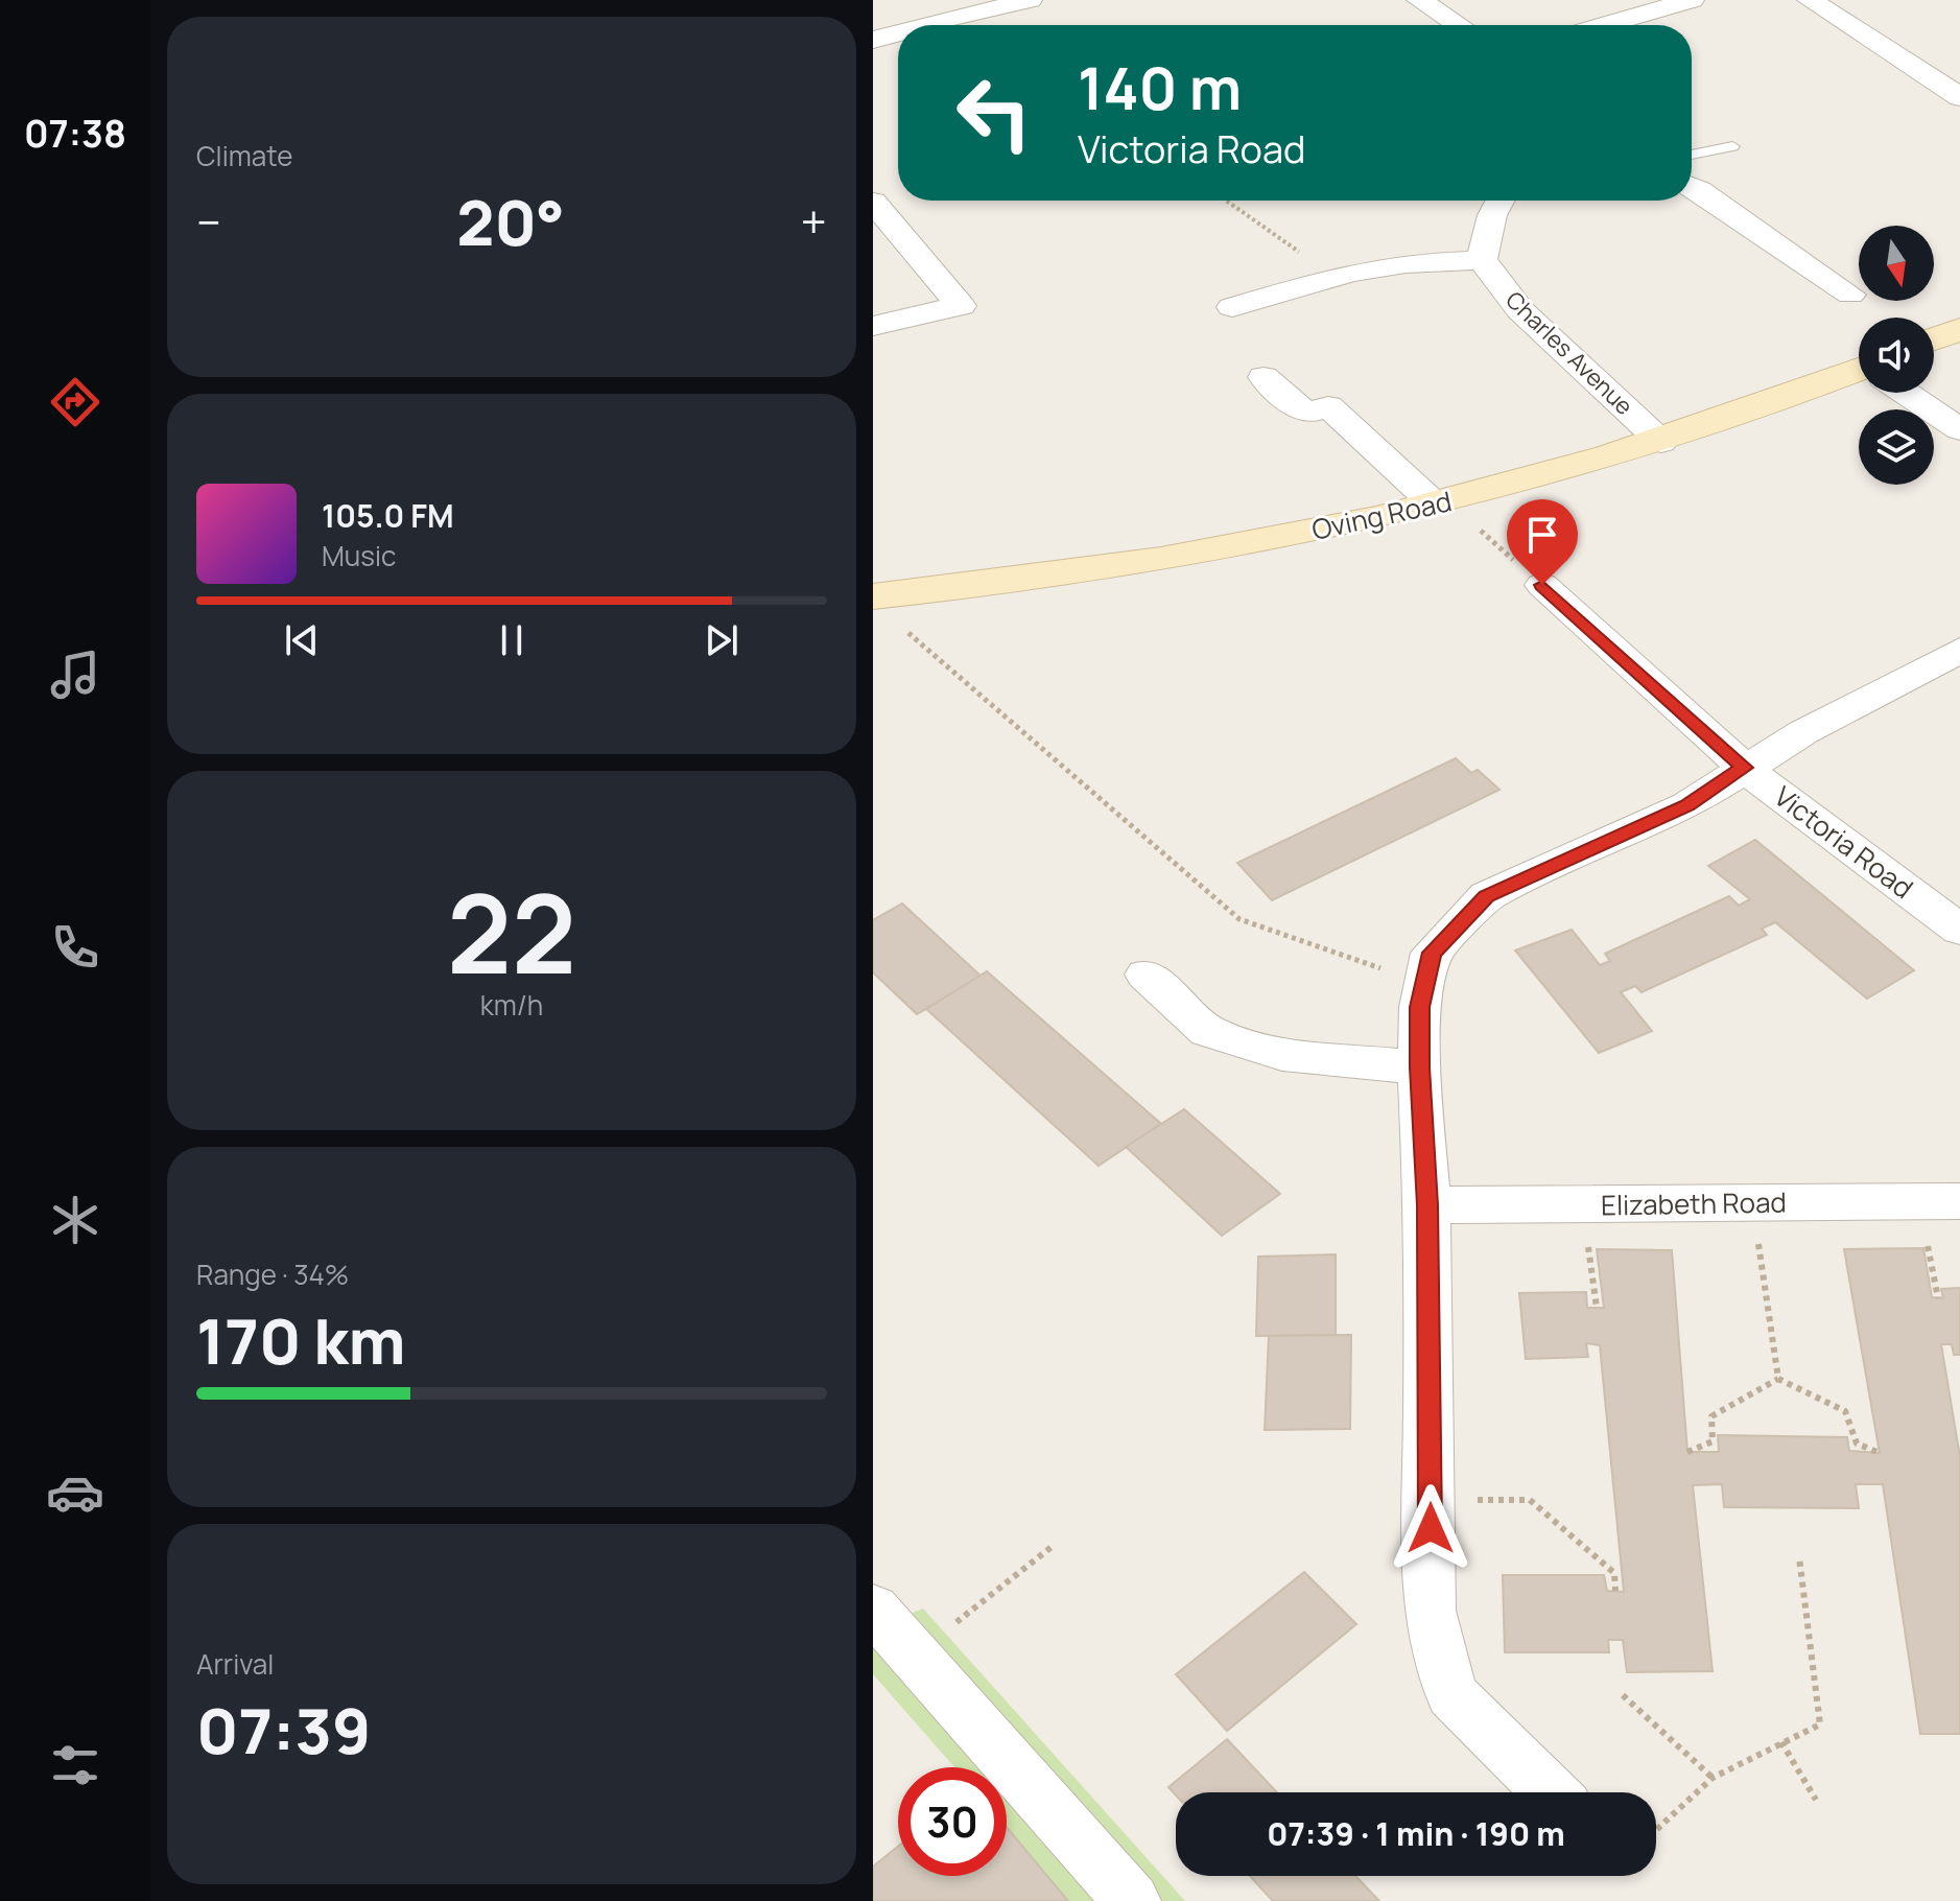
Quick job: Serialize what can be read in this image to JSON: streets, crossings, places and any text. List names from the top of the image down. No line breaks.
{"streets":{"main road":["Oving Road"],"street":["Charles Avenue","Victoria Road","Elizabeth Road"]},"crossings":[["Charles Avenue","Oving Road"]],"north":"bottom","page":{"tabs":"07:38","tile":["Climate",["22","km/h"],["Range · 34%","170 km"],["Arrival","07:39"]],"turn":["140 m","Victoria Road"],"heat":["−","20°","+"],"song":["105.0 FM","Music"],"limit":"30","trip":"07:39 · 1 min · 190 m"}}
